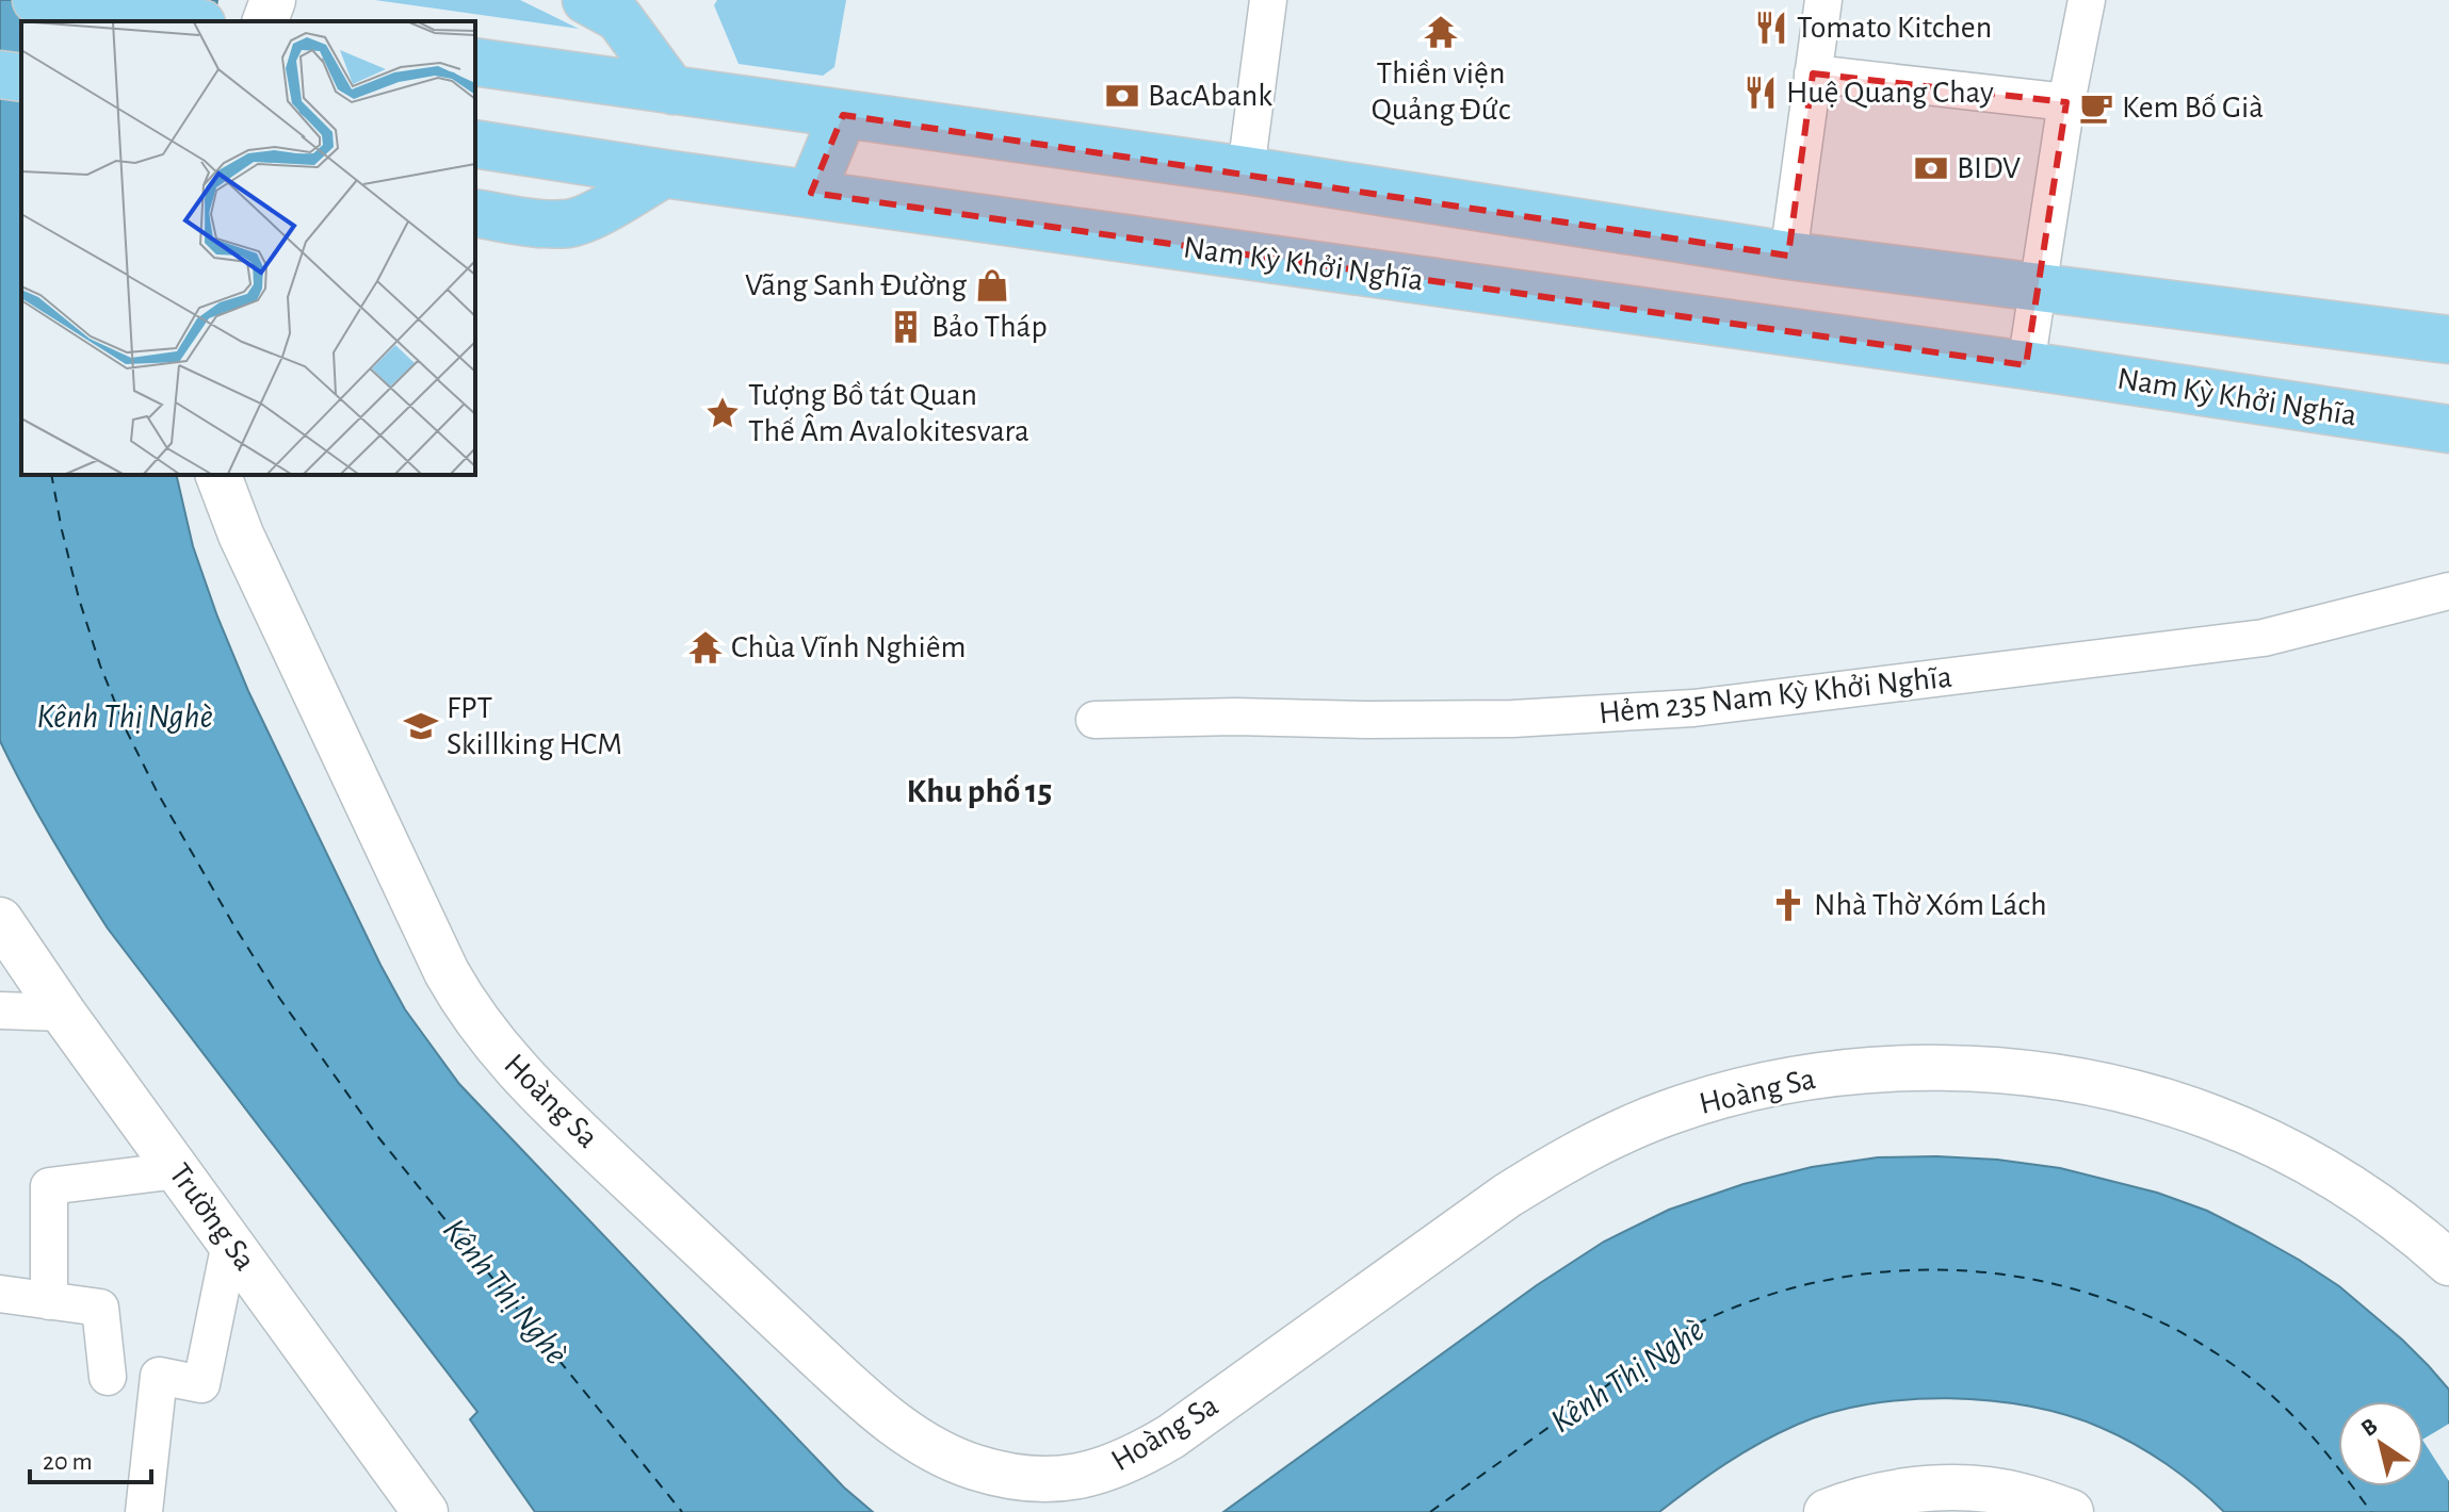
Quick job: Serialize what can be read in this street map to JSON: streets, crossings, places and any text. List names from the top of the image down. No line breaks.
{"streets":{"main road":["Nam Kỳ Khởi Nghĩa"],"street":["Hẻm 235 Nam Kỳ Khởi Nghĩa","Hoàng Sa","Trường Sa"]},"districts":["Khu phố 15"],"water":["Kênh Thị Nghè"],"places":{"restaurant":["Tomato Kitchen","Huệ Quang Chay"],"temple":["Thiền viện Quảng Đức","Chùa Vĩnh Nghiêm"],"bank":["BacAbank","BIDV"],"cafe":["Kem Bố Già"],"shop":["Vãng Sanh Đường"],"building":["Bảo Tháp"],"place":["Tượng Bồ tát Quan Thế Âm Avalokitesvara"],"school or university":["FPT Skillking HCM"],"church":["Nhà Thờ Xóm Lách"]},"scale_bar":"20 m","north":"top left"}
